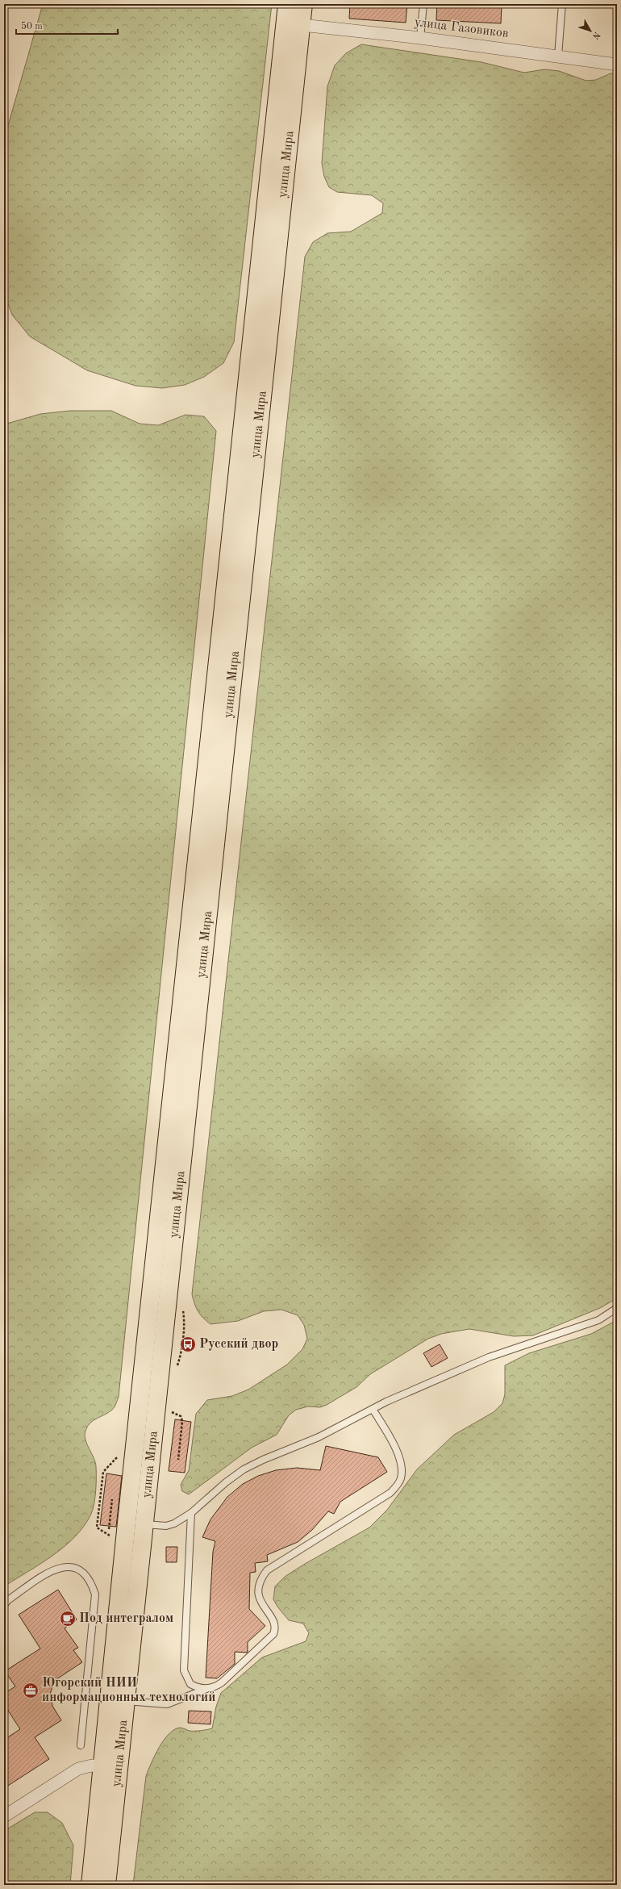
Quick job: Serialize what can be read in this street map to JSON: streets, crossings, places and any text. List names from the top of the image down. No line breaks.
{"streets":{"main road":["улица Мира"],"street":["улица Газовиков"]},"crossings":[["улица Газовиков","улица Мира"]],"places":{"bus stop":["Русский двор"],"cafe":["Под интегралом"],"office":["Югорский НИИ информационных технологий"]},"scale_bar":"50 m","north":"bottom right"}
